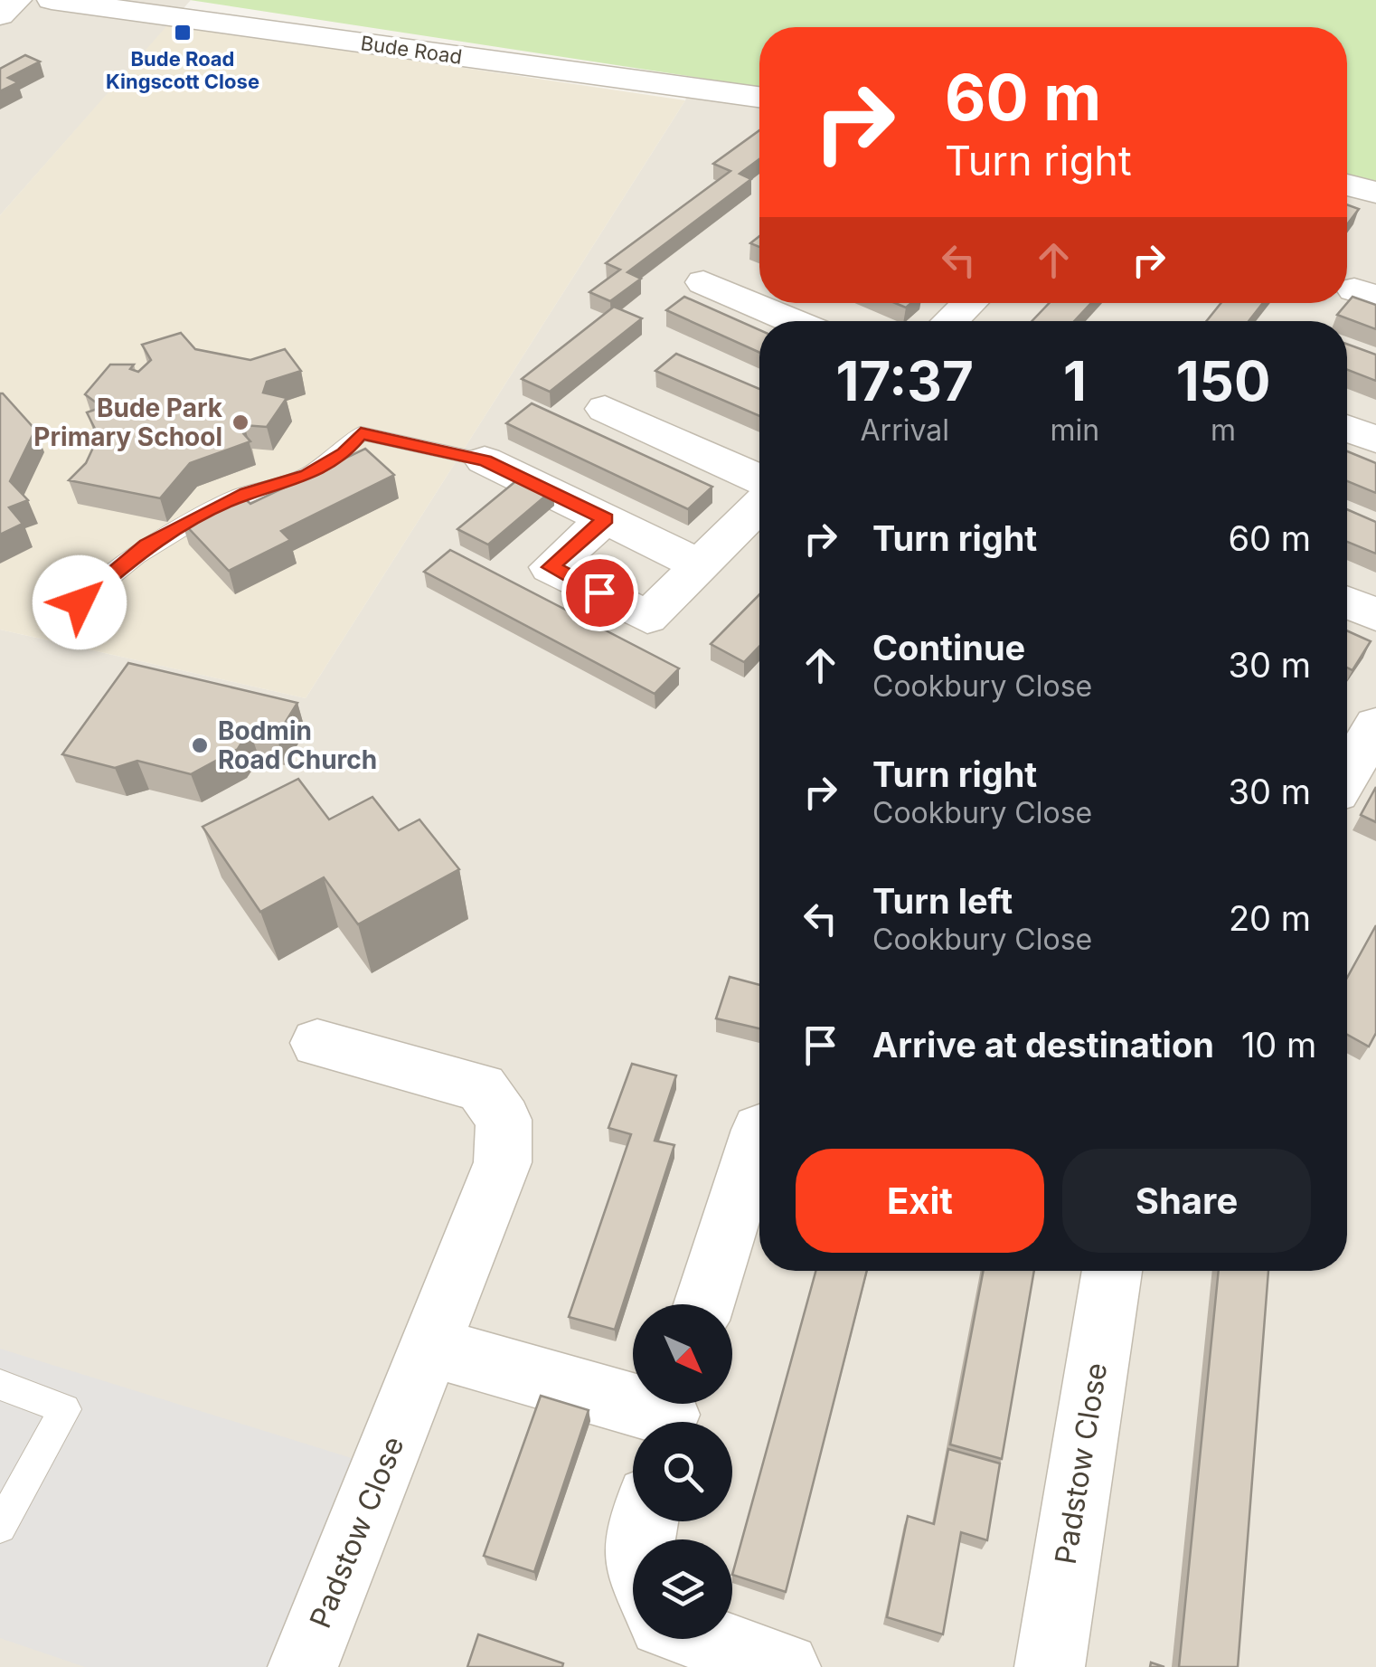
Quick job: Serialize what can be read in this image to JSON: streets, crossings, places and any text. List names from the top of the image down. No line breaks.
{"streets":{"street":["Bude Road","Padstow Close"]},"places":{"transit":["Bude Road Kingscott Close"],"other":["Bude Park Primary School","Bodmin Road Church"]},"north":"bottom right","page":{"turn":["60 m","Turn right"],"eta":["17:37","Arrival","1","min","150","m"],"list":[{"name":"Turn right","value":"60 m"},{"name":"Continue","note":"Cookbury Close","value":"30 m"},{"name":"Turn right","note":"Cookbury Close","value":"30 m"},{"name":"Turn left","note":"Cookbury Close","value":"20 m"},{"name":"Arrive at destination","value":"10 m"}],"buttons":["Exit","Share"]}}
